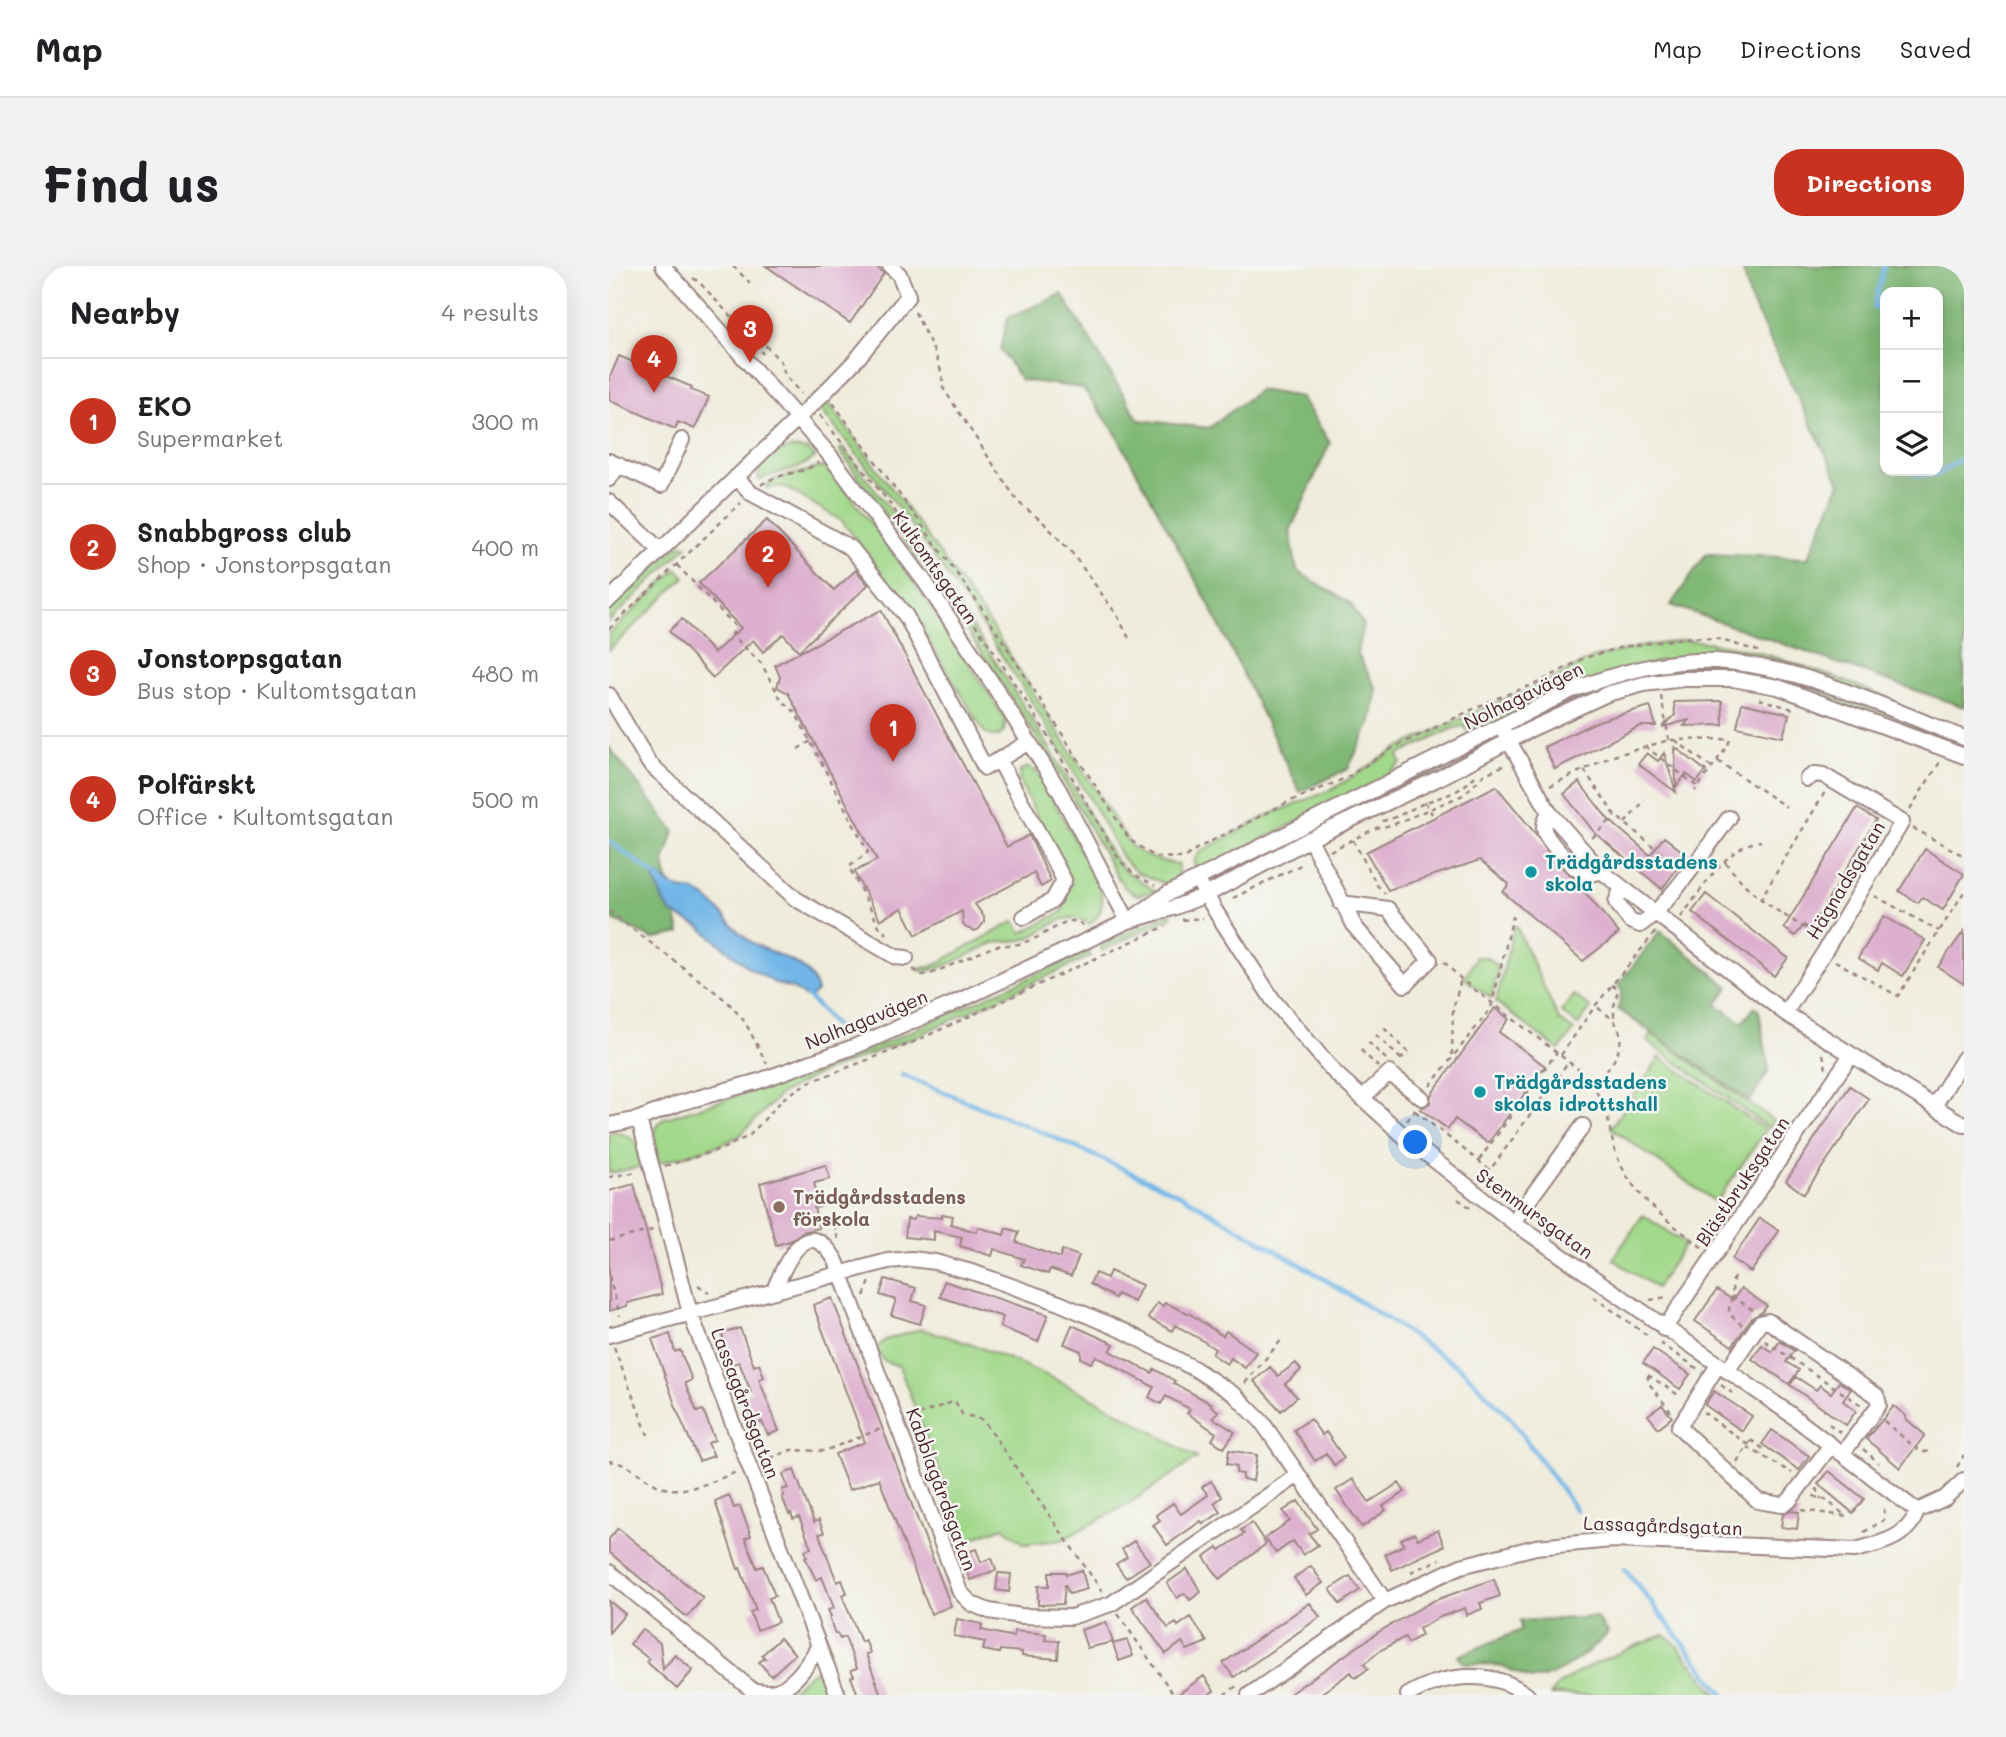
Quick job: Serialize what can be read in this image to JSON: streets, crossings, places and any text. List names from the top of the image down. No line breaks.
{"streets":{"street":["Kultomtsgatan","Nolhagavägen","Hägnadsgatan","Blästbruksgatan","Stenmursgatan","Lassagårdsgatan","Kabblagårdsgatan"]},"crossings":[["Kultomtsgatan","Nolhagavägen"],["Nolhagavägen","Stenmursgatan"],["Nolhagavägen","Lassagårdsgatan"],["Blästbruksgatan","Stenmursgatan"],["Stenmursgatan","Lassagårdsgatan"]],"places":["Trädgårdsstadens skola","Trädgårdsstadens skolas idrottshall","Trädgårdsstadens förskola"],"page":{"header":"Map","nav":["Map","Directions","Saved"],"buttons":"Directions","title":"Find us","heading":["Nearby","4 results"],"map_buttons":["+","−"],"pins":["3","4","2","1"],"list":[{"mark":"1","name":"EKO","note":"Supermarket","value":"300 m"},{"mark":"2","name":"Snabbgross club","note":"Shop · Jonstorpsgatan","value":"400 m"},{"mark":"3","name":"Jonstorpsgatan","note":"Bus stop · Kultomtsgatan","value":"480 m"},{"mark":"4","name":"Polfärskt","note":"Office · Kultomtsgatan","value":"500 m"}]}}
